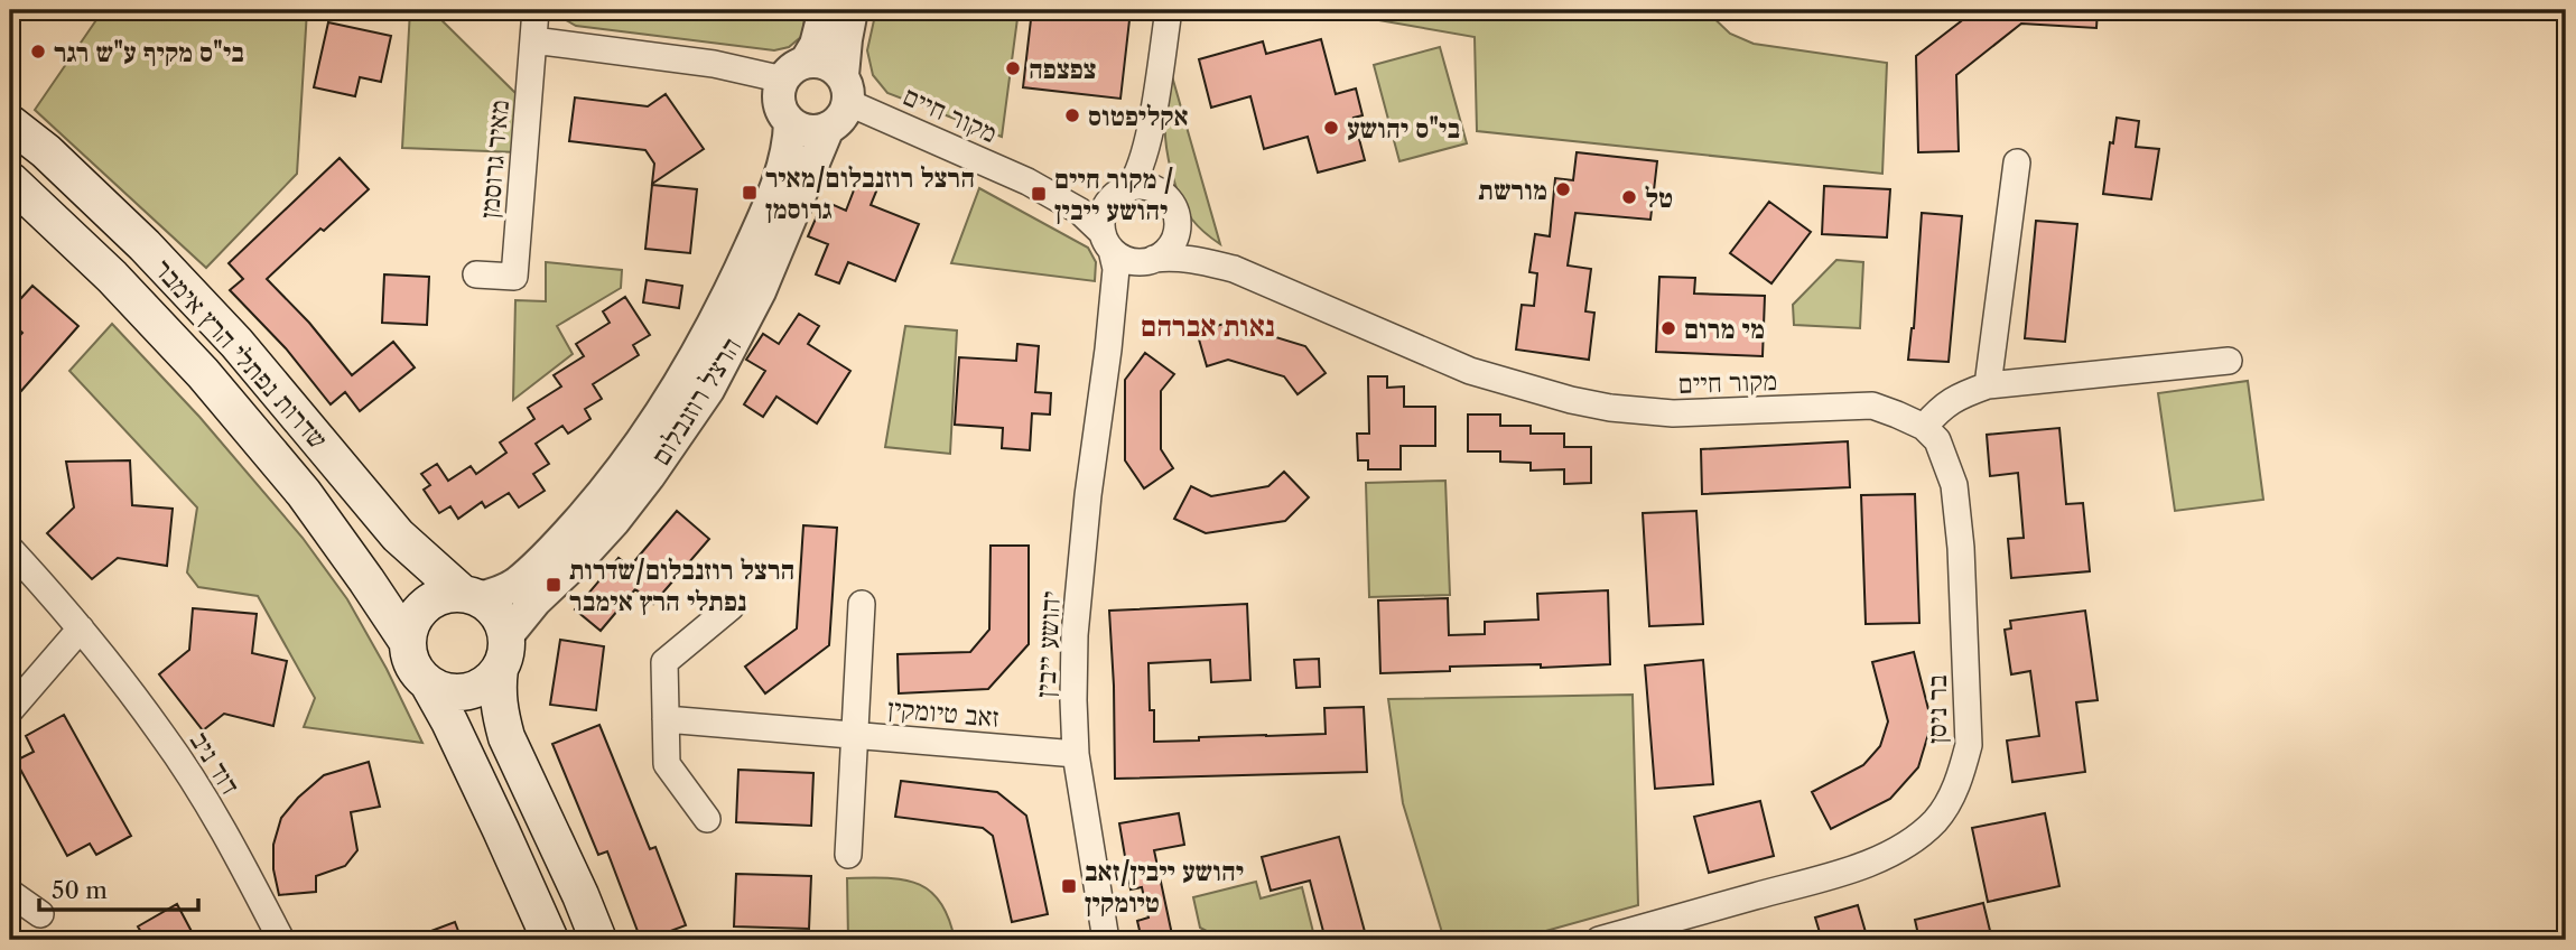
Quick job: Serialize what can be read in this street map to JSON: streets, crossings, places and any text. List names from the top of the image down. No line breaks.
{"streets":{"main road":["שדרות נפתלי הרץ אימבר"],"street":["מקור חיים","מאיר גרוסמן","הרצל רוזנבלום","יהושע ייבין","בר ניסן","זאב טיומקין","דוד ניב"]},"crossings":[["מקור חיים","הרצל רוזנבלום"],["מקור חיים","יהושע ייבין"],["מקור חיים","בר ניסן"],["שדרות נפתלי הרץ אימבר","הרצל רוזנבלום"],["יהושע ייבין","זאב טיומקין"]],"districts":["נאות אברהם"],"places":{"other":["בי\"ס מקיף ע\"ש רגר","צפצפה","אקליפטוס","בי\"ס יהושע","מורשת","טל","מי מרום"],"transit":["הרצל רוזנבלום/מאיר גרוסמן","מקור חיים / יהושע ייבין","הרצל רוזנבלום/שדרות נפתלי הרץ אימבר","יהושע ייבין/זאב טיומקין"]},"scale_bar":"50 m"}
